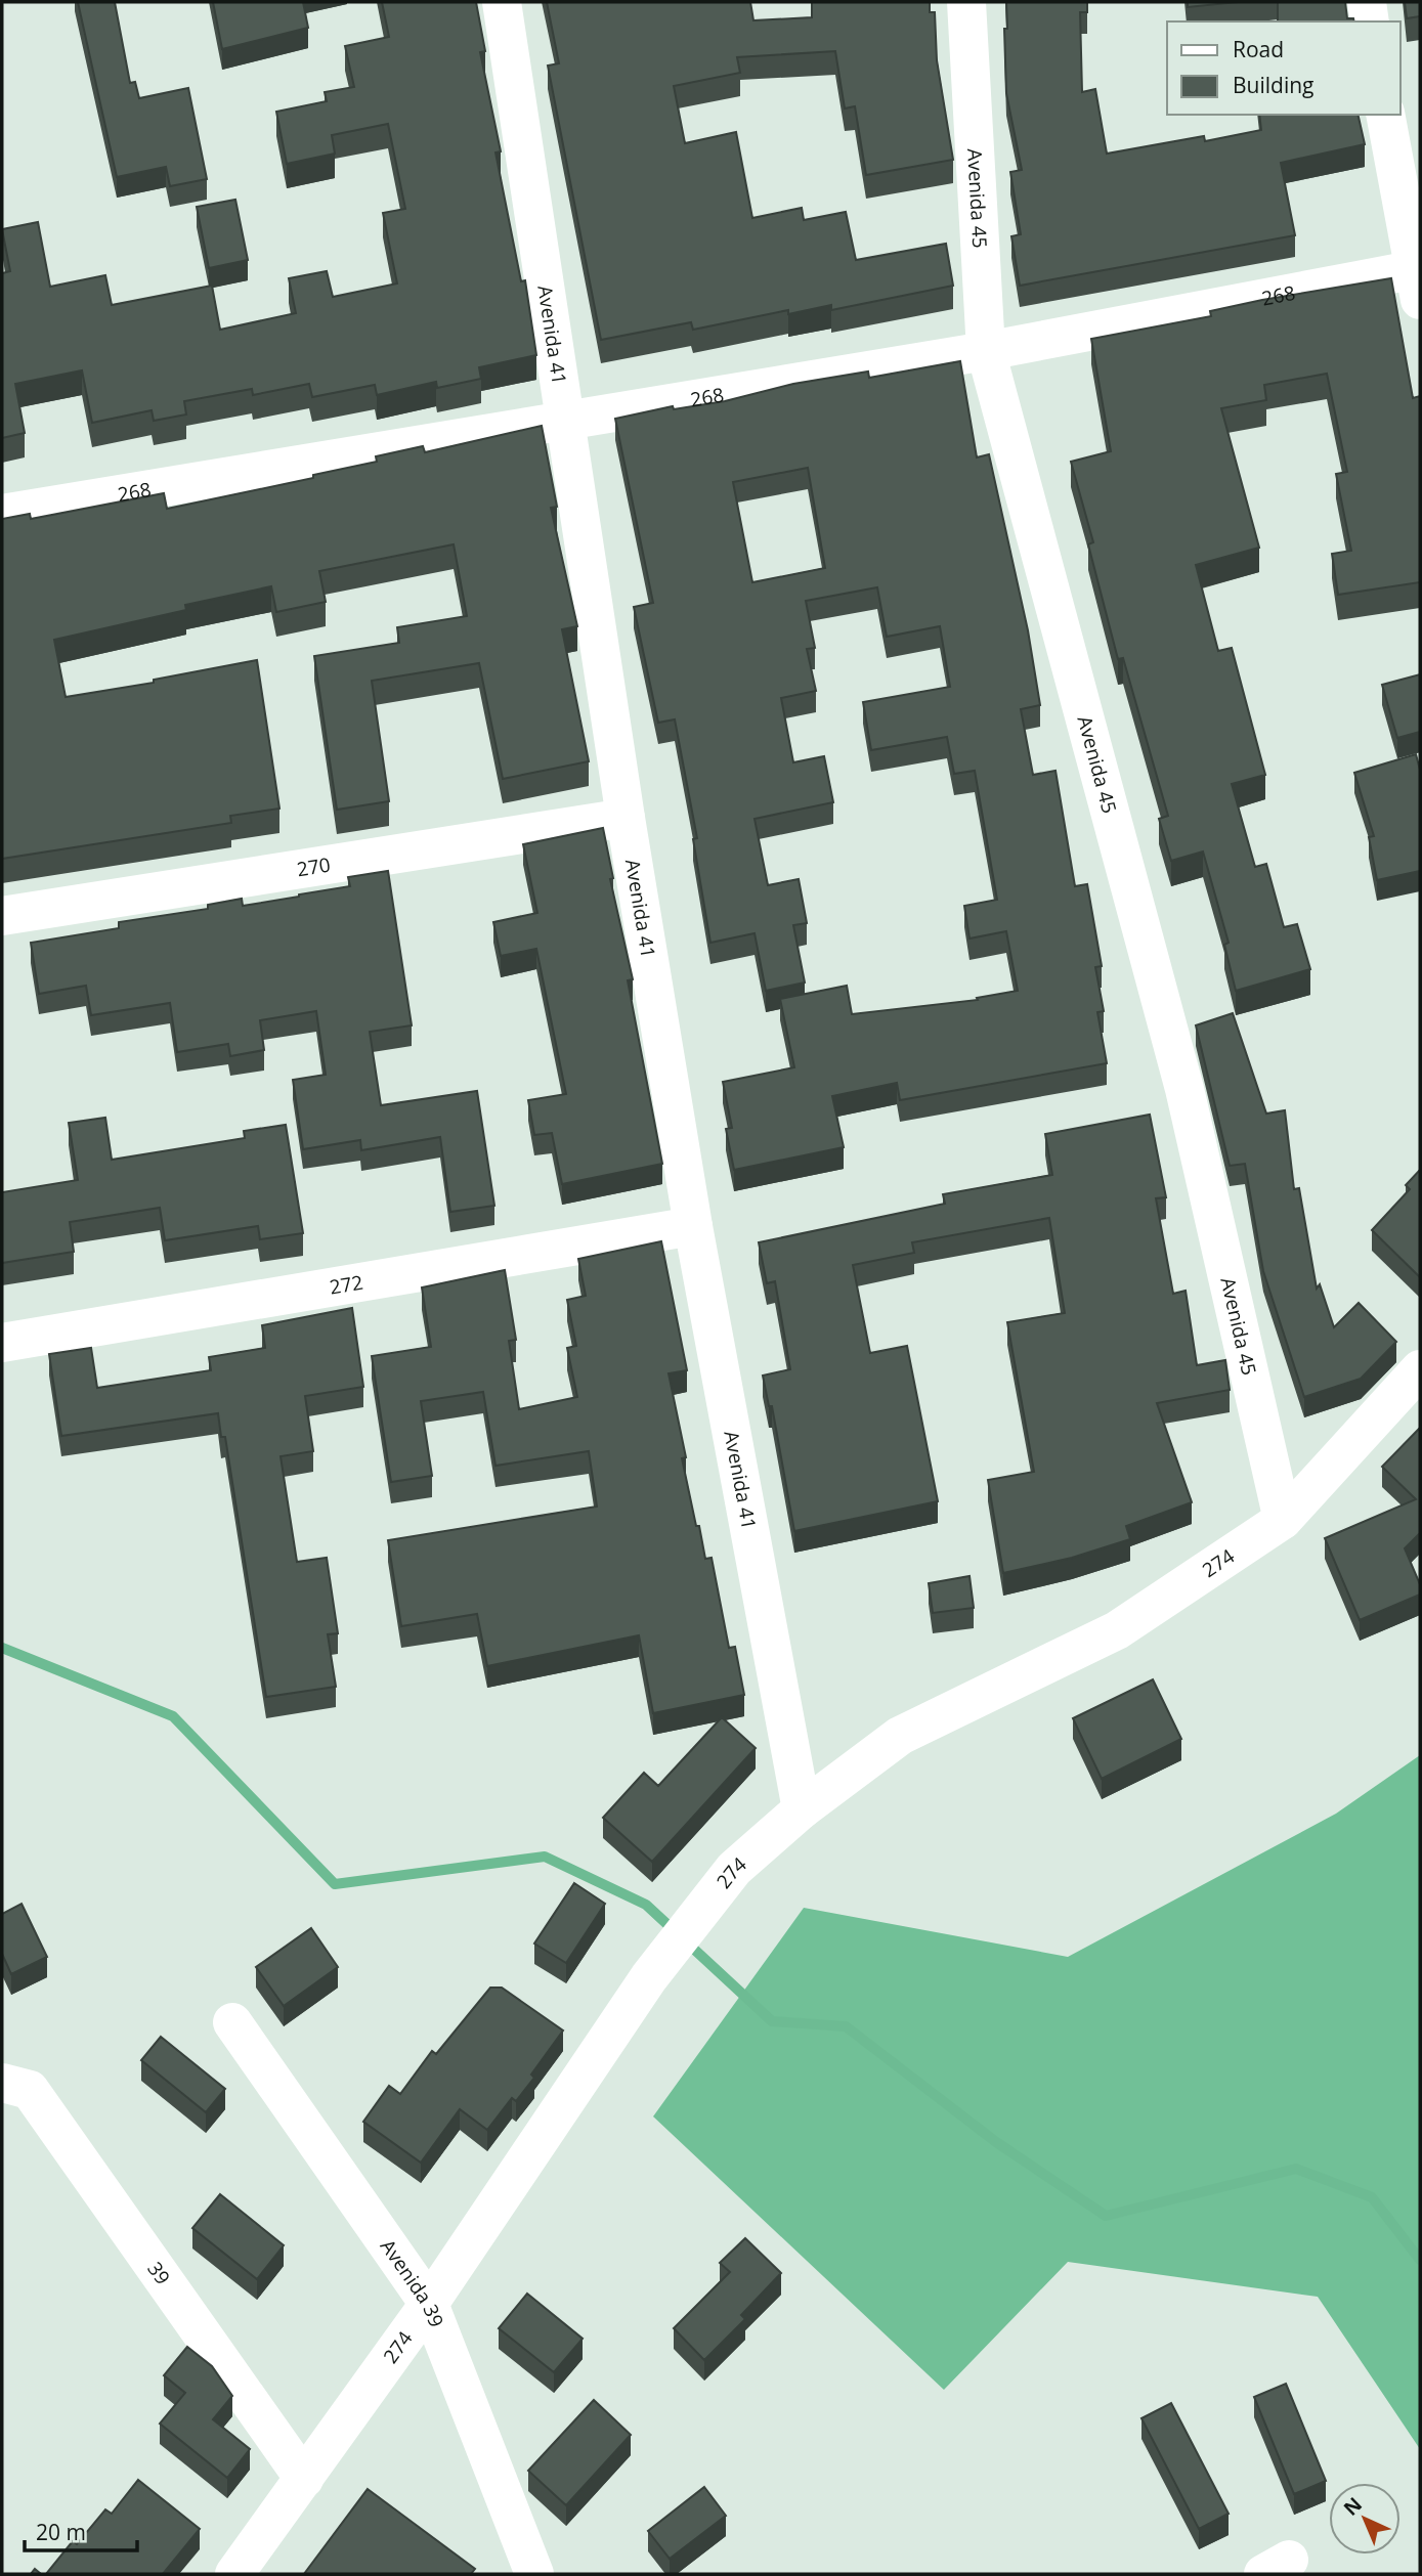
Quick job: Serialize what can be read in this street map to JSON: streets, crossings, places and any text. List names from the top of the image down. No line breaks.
{"streets":{"street":["Avenida 45","268","Avenida 41","270","272","274","39","Avenida 39"]},"crossings":[["Avenida 45","268"],["Avenida 45","274"],["268","Avenida 41"],["Avenida 41","270"],["Avenida 41","272"],["Avenida 41","274"],["274","39"],["274","Avenida 39"]],"legend":["Road","Building"],"scale_bar":"20 m","north":"top left"}
